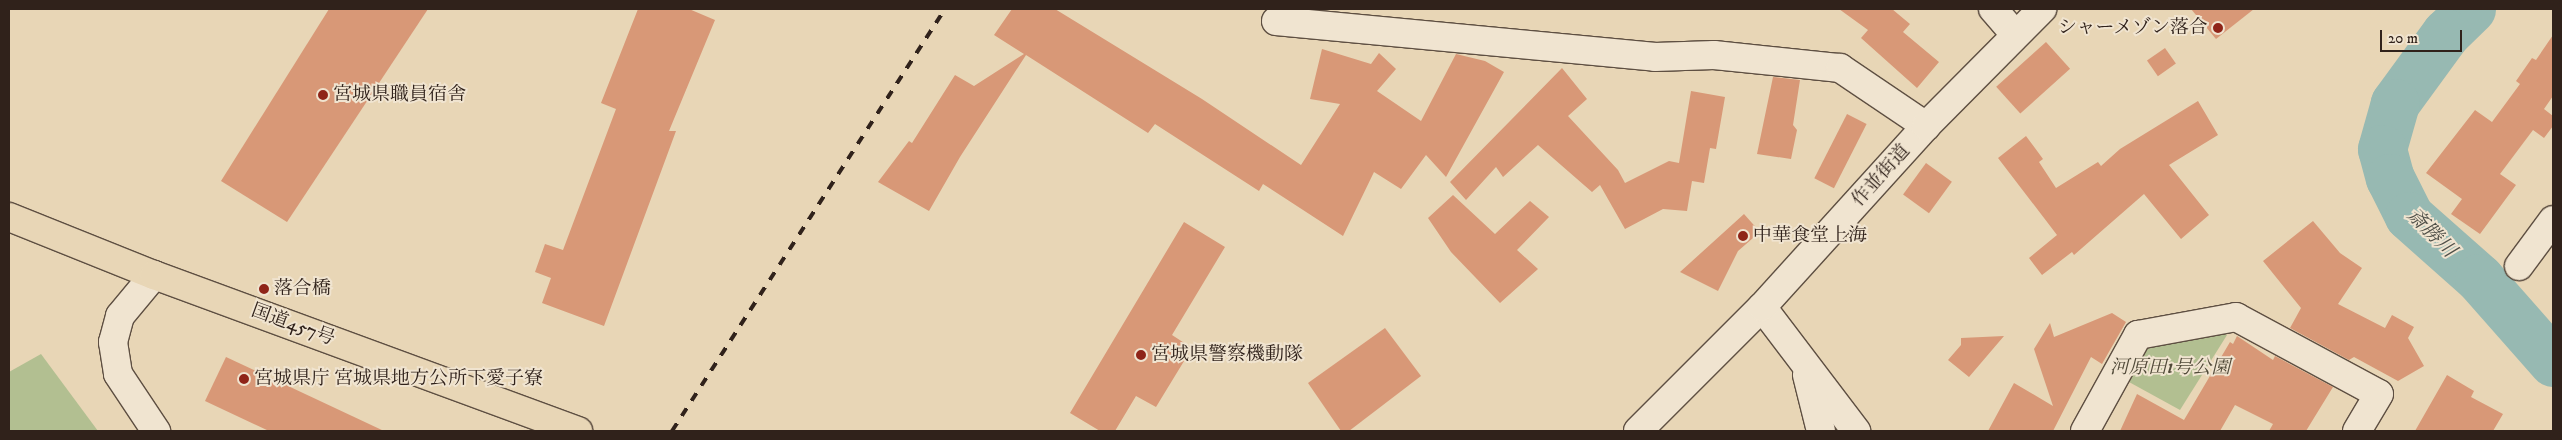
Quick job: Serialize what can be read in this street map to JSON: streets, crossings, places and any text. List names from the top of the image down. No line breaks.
{"streets":{"highway":["国道457号"],"street":["作並街道"]},"water":["斎勝川"],"parks":["河原田1号公園"],"places":["シャーメゾン落合","宮城県職員宿舎","中華食堂上海","落合橋","宮城県警察機動隊","宮城県庁 宮城県地方公所下愛子寮"],"scale_bar":"20 m"}
